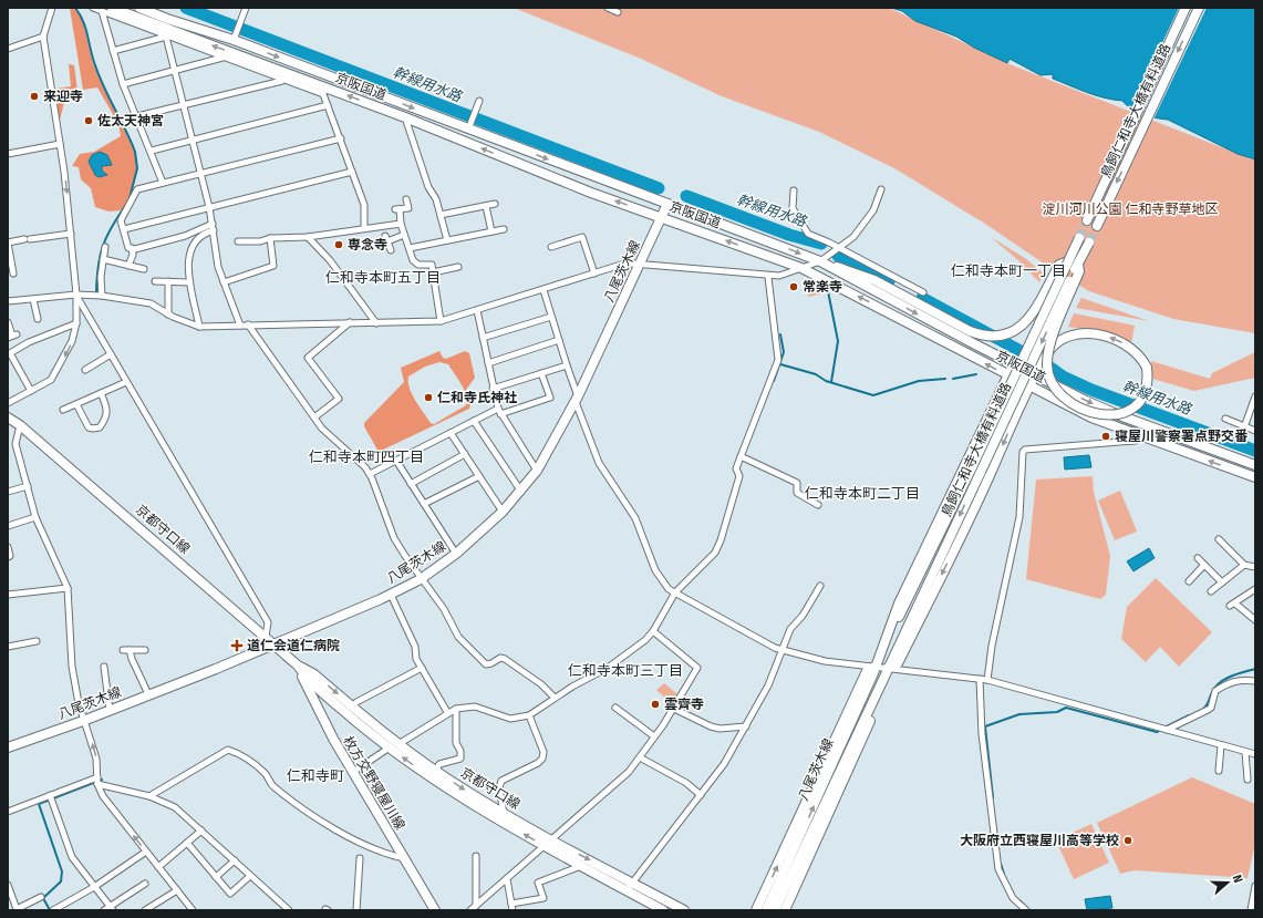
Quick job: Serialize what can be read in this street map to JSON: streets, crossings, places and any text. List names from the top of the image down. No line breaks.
{"streets":{"main road":["京阪国道","鳥飼仁和寺大橋有料道路","八尾茨木線","京都守口線","枚方交野寝屋川線"]},"crossings":[["京阪国道","八尾茨木線"],["鳥飼仁和寺大橋有料道路","八尾茨木線"],["八尾茨木線","京都守口線"],["京都守口線","枚方交野寝屋川線"]],"districts":["仁和寺本町一丁目","仁和寺本町五丁目","仁和寺本町四丁目","仁和寺本町二丁目","仁和寺本町三丁目","仁和寺町"],"water":["幹線用水路"],"parks":["淀川河川公園 仁和寺野草地区"],"places":{"other":["来迎寺","佐太天神宮","専念寺","常楽寺","仁和寺氏神社","寝屋川警察署点野交番","雲齊寺","大阪府立西寝屋川高等学校"],"health":["道仁会道仁病院"]},"north":"right"}
